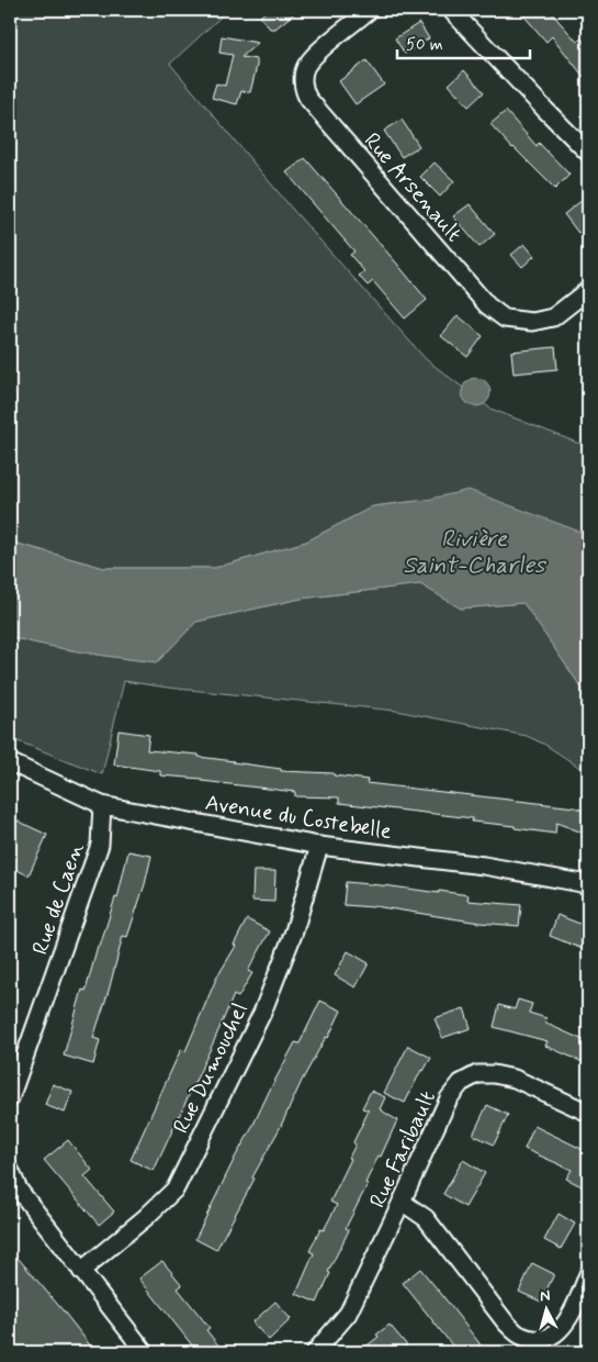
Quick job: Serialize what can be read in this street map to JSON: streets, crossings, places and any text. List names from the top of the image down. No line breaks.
{"streets":{"street":["Rue Arsenault","Avenue du Costebelle","Rue de Caen","Rue Dumouchel","Rue Faribault"]},"crossings":[["Avenue du Costebelle","Rue de Caen"],["Avenue du Costebelle","Rue Dumouchel"]],"water":["Rivière Saint-Charles"],"scale_bar":"50 m","north":"top"}
